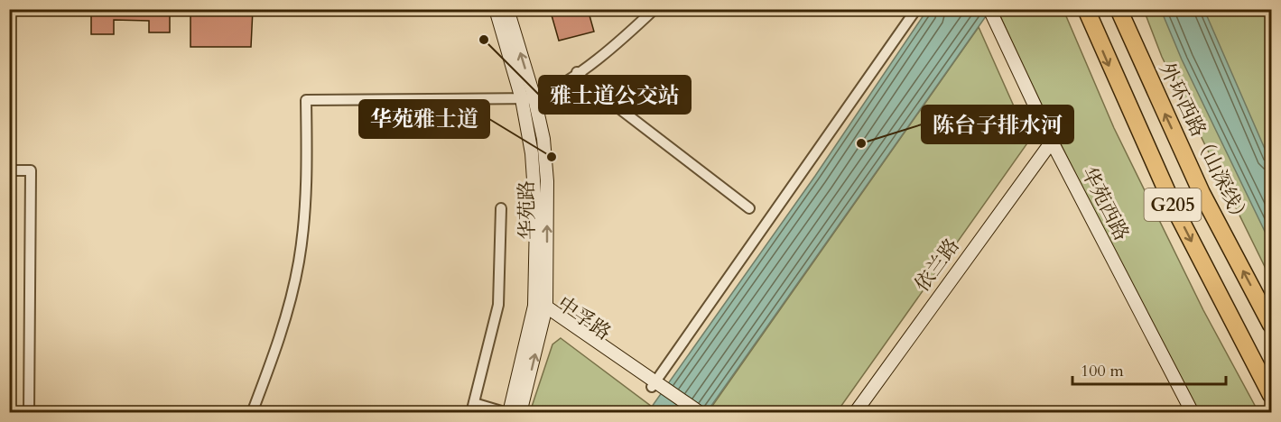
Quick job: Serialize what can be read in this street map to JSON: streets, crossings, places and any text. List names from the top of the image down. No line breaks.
{"streets":{"highway":["外环西路（山深线）","G205"],"main road":["华苑西路","华苑路","依兰路","中孚路"]},"crossings":[["华苑西路","依兰路"],["华苑路","中孚路"]],"places":["雅士道公交站","陈台子排水河","华苑雅士道"],"scale_bar":"100 m"}
